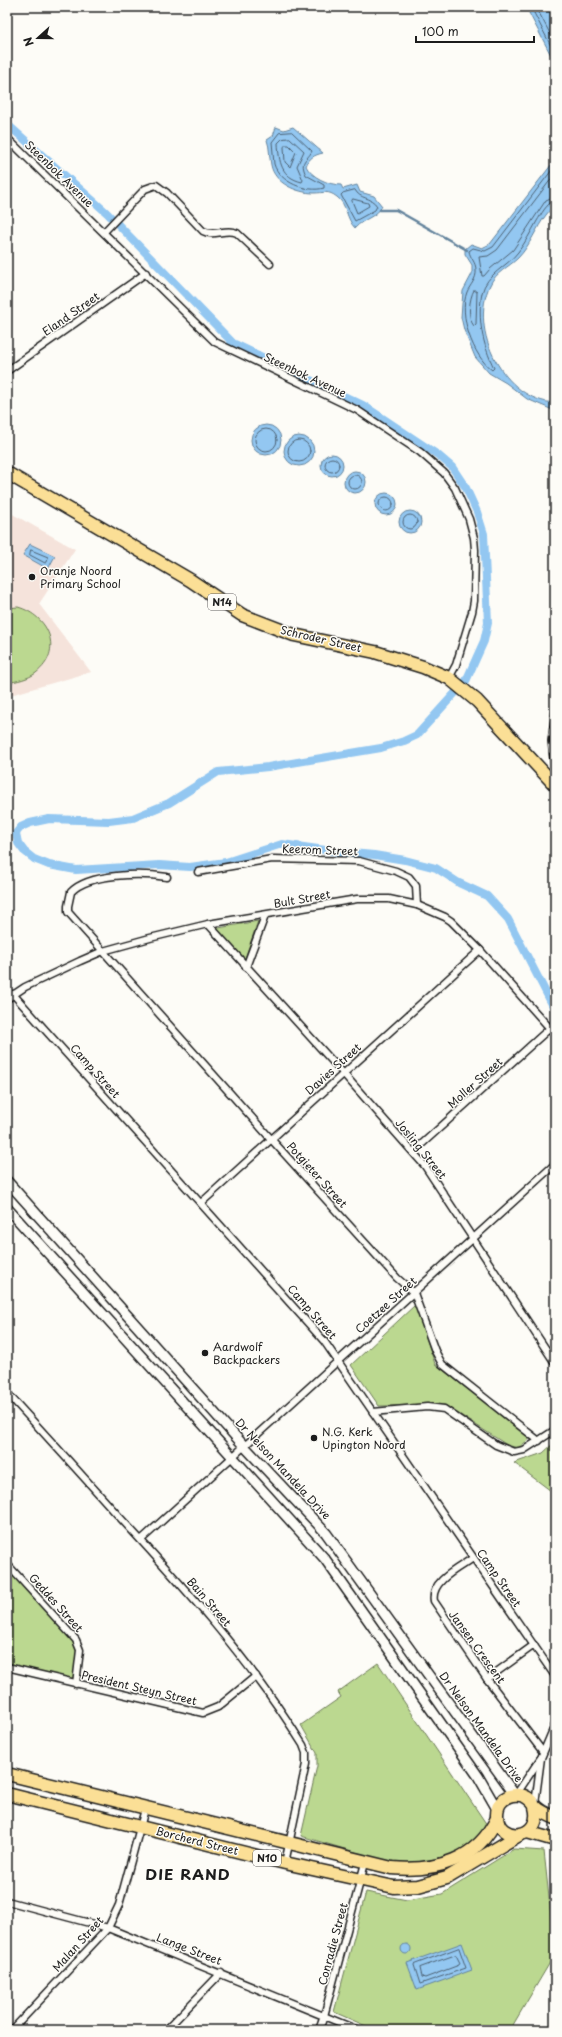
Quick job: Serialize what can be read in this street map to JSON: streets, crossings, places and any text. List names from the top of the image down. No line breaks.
{"streets":{"highway":["N14","Schroder Street","Borcherd Street","N10"],"street":["Steenbok Avenue","Eland Street","Keerom Street","Bult Street","Davies Street","Camp Street","Moller Street","Josling Street","Potgieter Street","Coetzee Street","Dr Nelson Mandela Drive","Bain Street","Geddes Street","Jansen Crescent","President Steyn Street","Malan Street","Conradie Street","Lange Street"]},"crossings":[["Steenbok Avenue","Eland Street"],["Steenbok Avenue","Schroder Street"],["Keerom Street","Bult Street"],["Bult Street","Davies Street"],["Bult Street","Camp Street"],["Bult Street","Moller Street"],["Bult Street","Josling Street"],["Bult Street","Potgieter Street"],["Davies Street","Camp Street"],["Davies Street","Josling Street"],["Davies Street","Potgieter Street"],["Camp Street","Coetzee Street"],["Camp Street","Jansen Crescent"],["Moller Street","Josling Street"],["Josling Street","Coetzee Street"],["Potgieter Street","Coetzee Street"],["Coetzee Street","Dr Nelson Mandela Drive"],["Coetzee Street","Bain Street"],["Dr Nelson Mandela Drive","Borcherd Street"],["Dr Nelson Mandela Drive","N10"],["Bain Street","President Steyn Street"],["Bain Street","Borcherd Street"],["Geddes Street","President Steyn Street"],["Borcherd Street","N10"],["Borcherd Street","Malan Street"],["Borcherd Street","Conradie Street"],["Malan Street","Lange Street"],["Conradie Street","Lange Street"]],"districts":["DIE RAND"],"places":["Oranje Noord Primary School","Aardwolf Backpackers","N.G. Kerk Upington Noord"],"scale_bar":"100 m","north":"left"}
